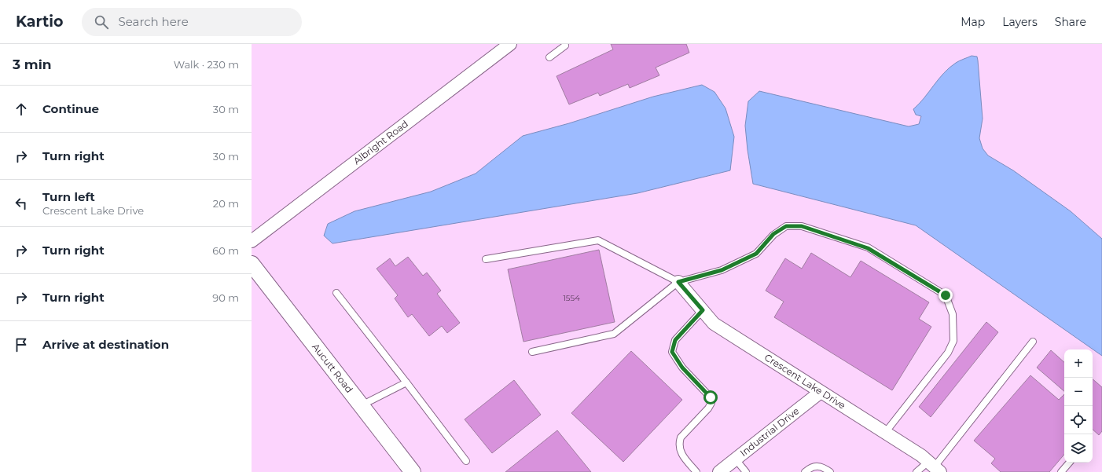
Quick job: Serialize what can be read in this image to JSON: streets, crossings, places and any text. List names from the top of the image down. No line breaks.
{"streets":{"street":["Albright Road","Aucutt Road","Crescent Lake Drive","Industrial Drive"]},"crossings":[["Crescent Lake Drive","Industrial Drive"]],"house_numbers":["1554"],"page":{"header":"Kartio","search":"Search here","nav":["Map","Layers","Share"],"heading":["3 min","Walk · 230 m"],"list":[["Continue","30 m"],["Turn right","30 m"],["Turn left","Crescent Lake Drive","20 m"],["Turn right","60 m"],["Turn right","90 m"],"Arrive at destination"],"map_buttons":["+","−"]}}
